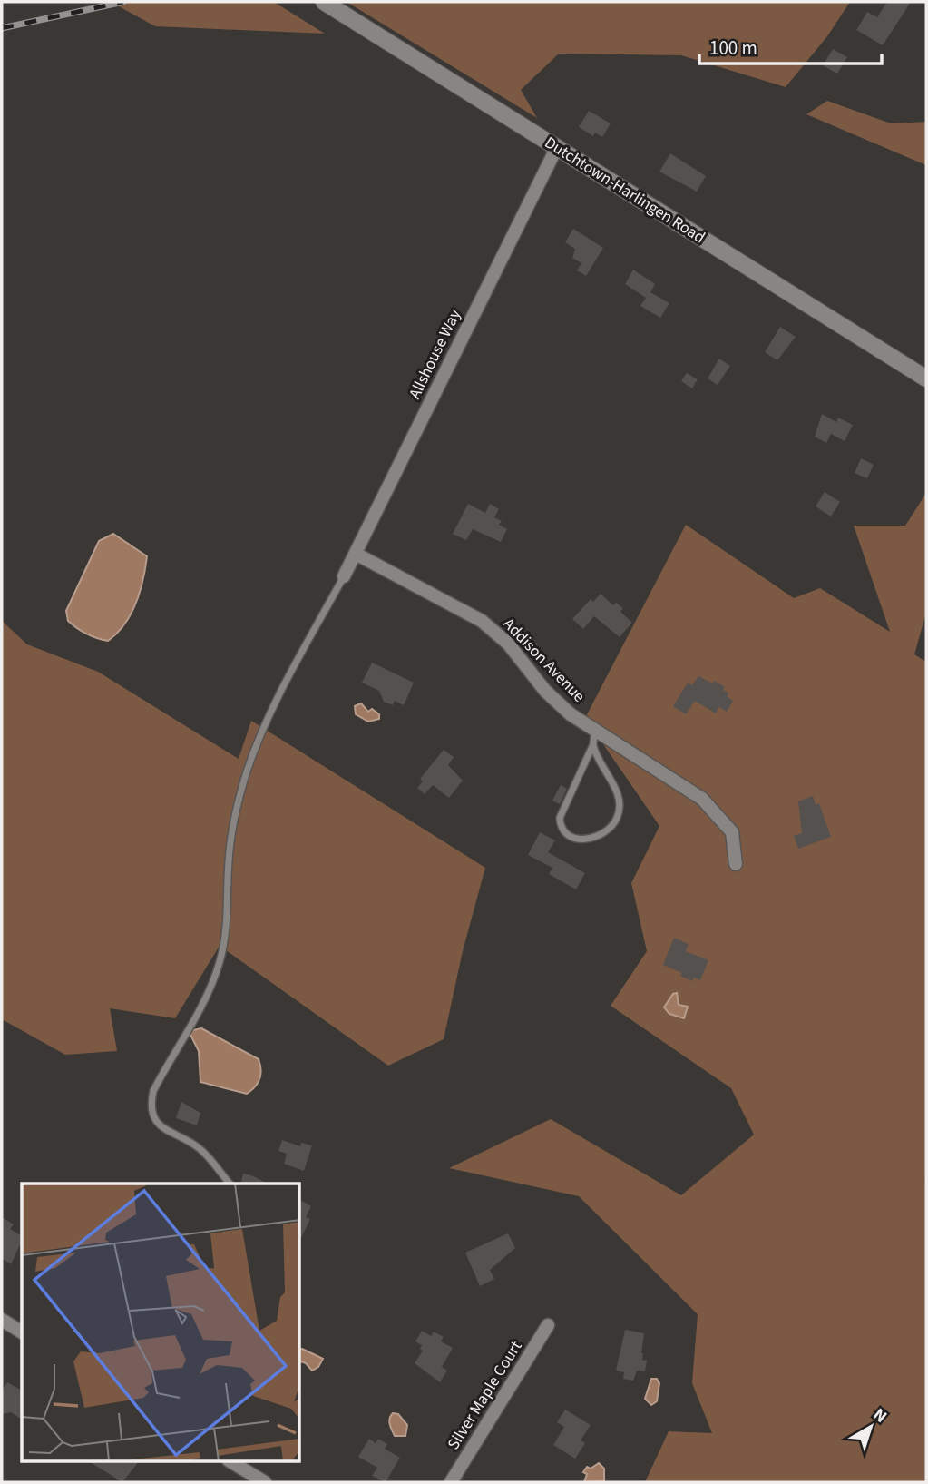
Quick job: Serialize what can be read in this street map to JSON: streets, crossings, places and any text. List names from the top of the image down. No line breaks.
{"streets":{"street":["Dutchtown-Harlingen Road","Allshouse Way","Addison Avenue","Silver Maple Court"]},"crossings":[["Dutchtown-Harlingen Road","Allshouse Way"],["Allshouse Way","Addison Avenue"]],"scale_bar":"100 m","north":"top right"}
